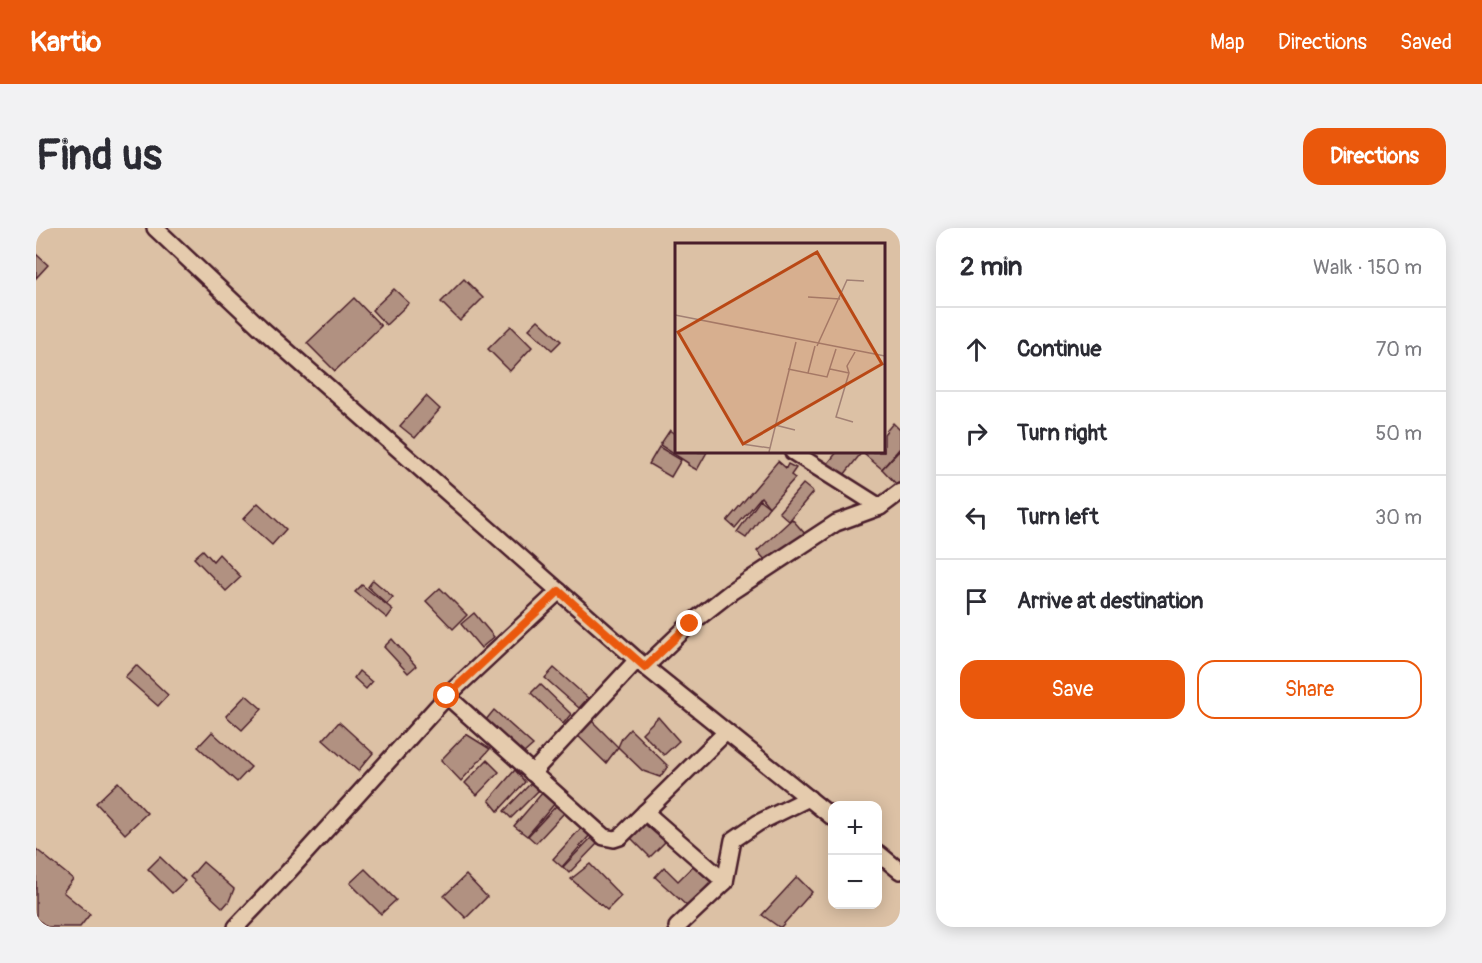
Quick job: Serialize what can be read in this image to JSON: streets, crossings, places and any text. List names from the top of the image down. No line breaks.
{"page":{"header":"Kartio","nav":["Map","Directions","Saved"],"buttons":["Directions",["Save","Share"]],"title":"Find us","heading":["2 min","Walk · 150 m"],"list":[["Continue","70 m"],["Turn right","50 m"],["Turn left","30 m"],"Arrive at destination"],"map_buttons":["+","−"]}}
